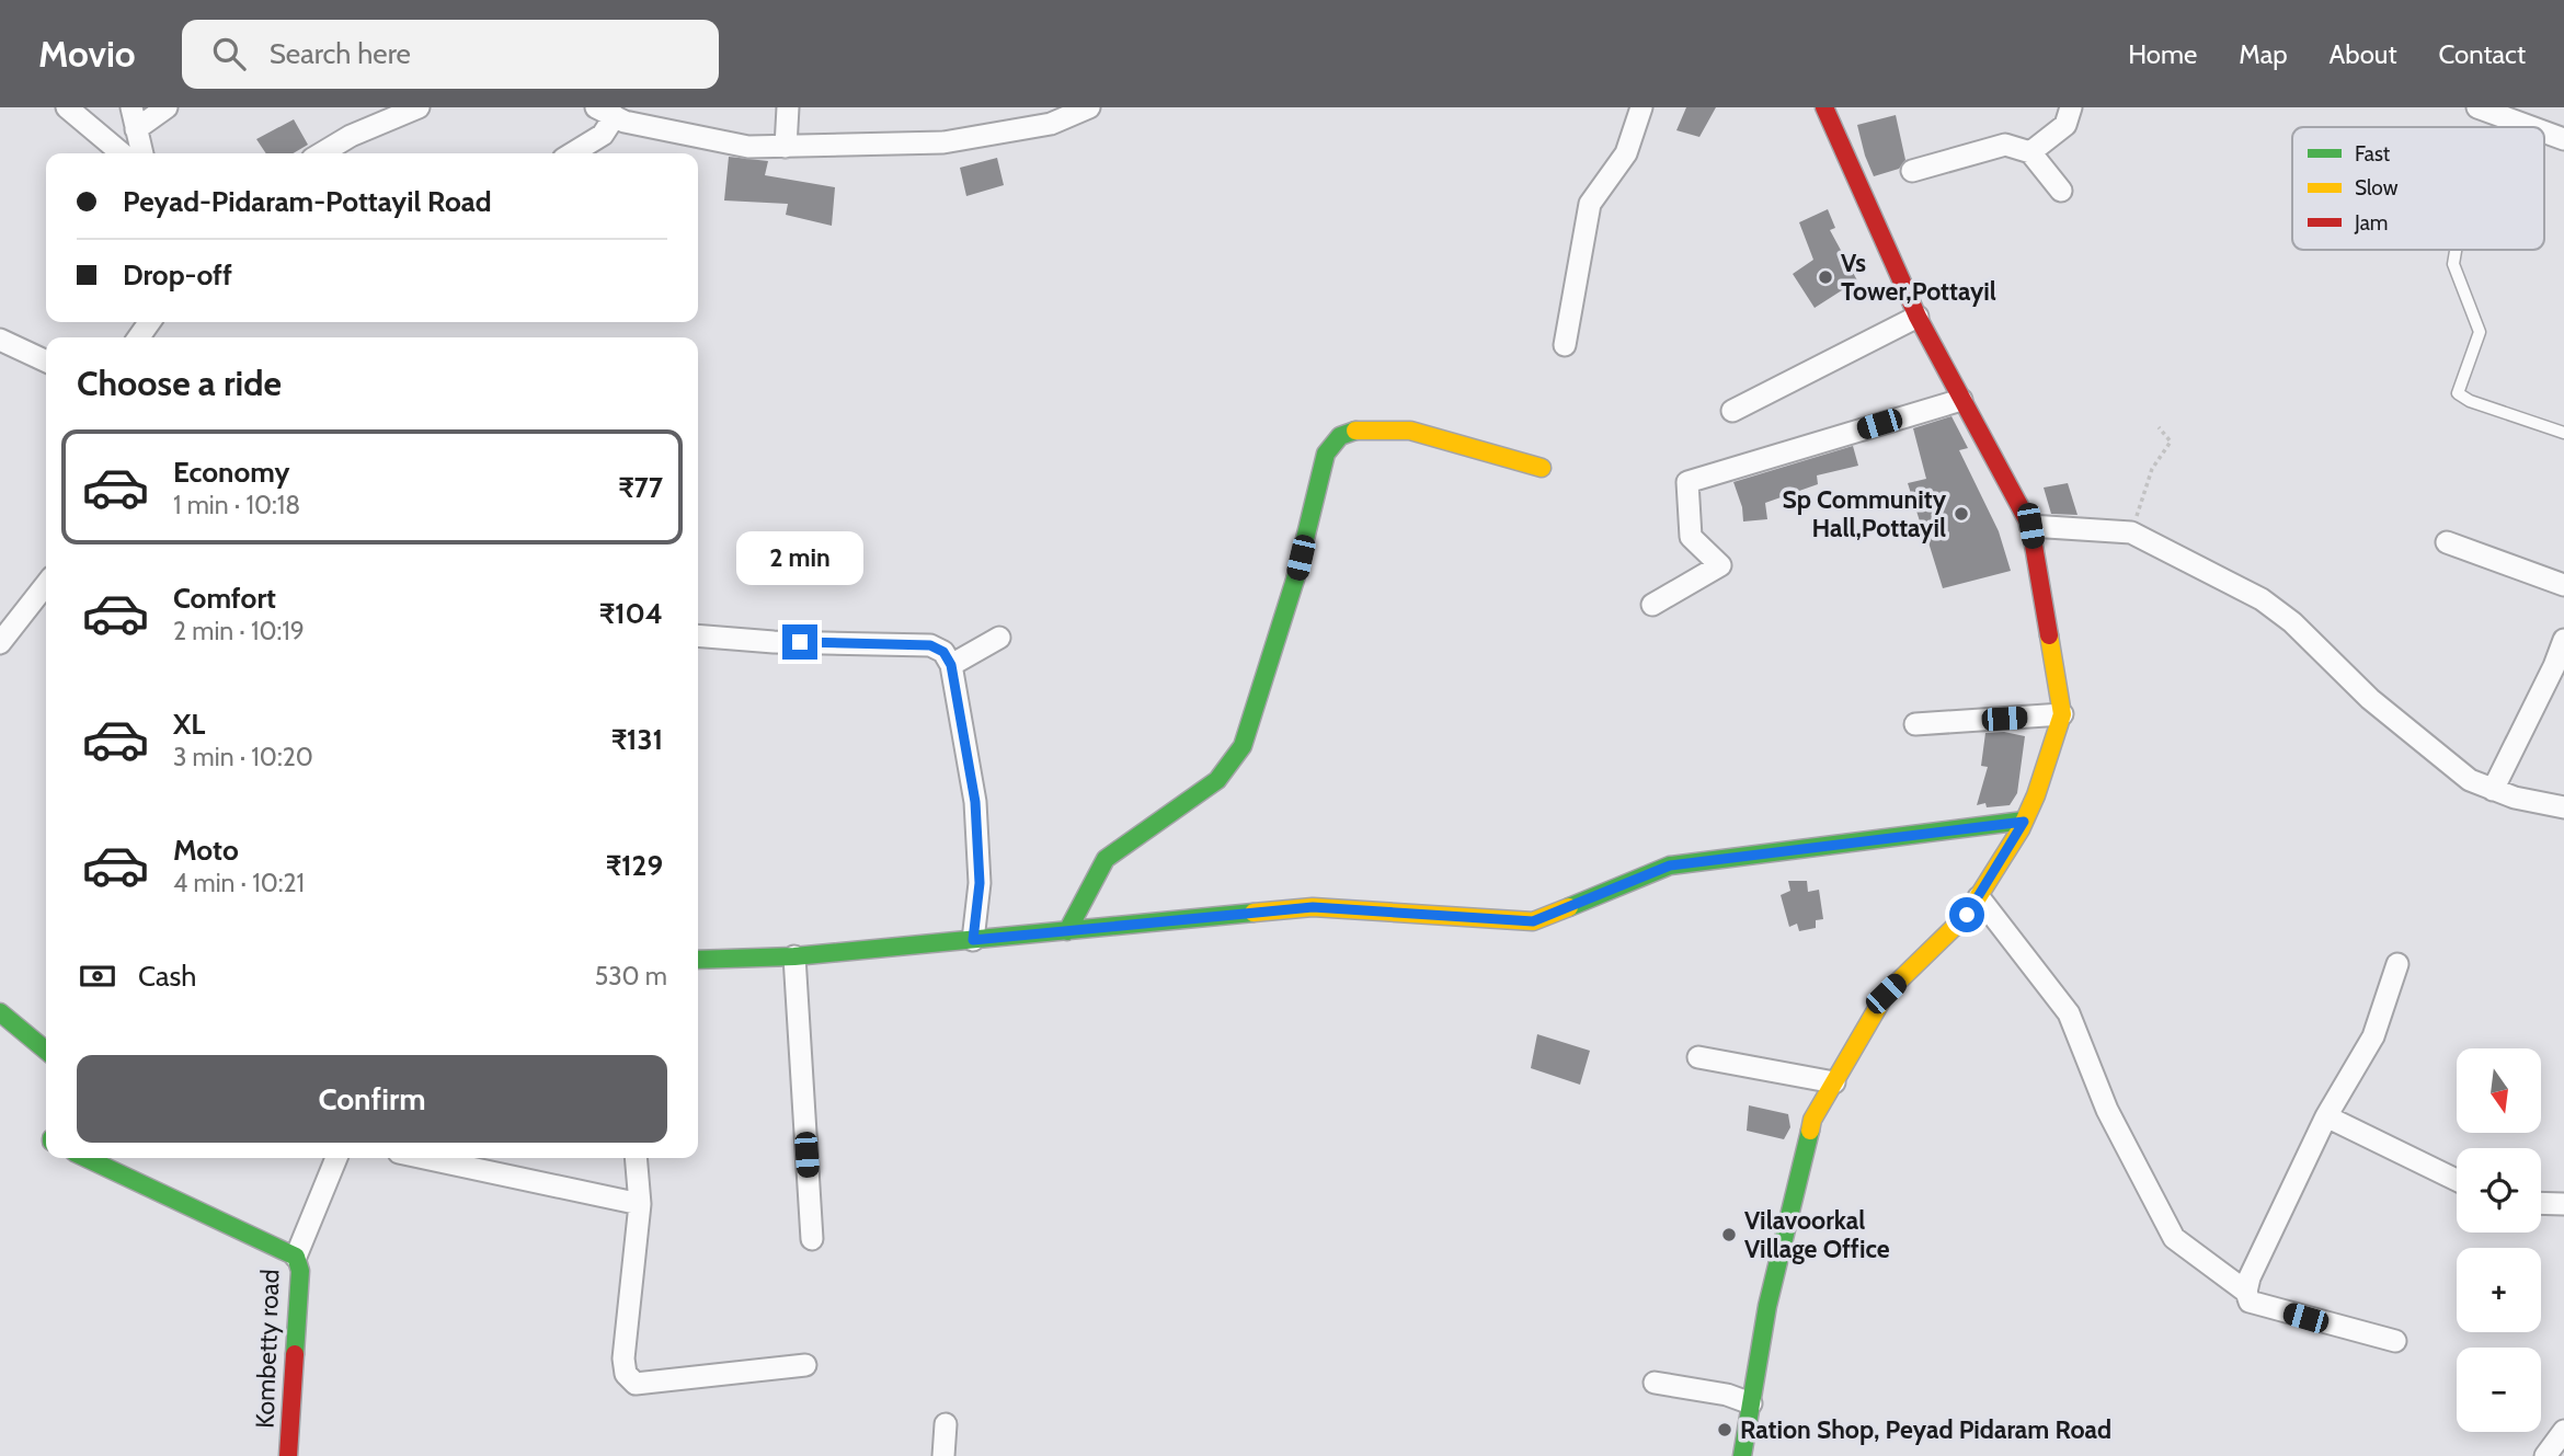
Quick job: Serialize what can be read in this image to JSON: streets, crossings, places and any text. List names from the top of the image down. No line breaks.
{"streets":{"street":["Kombetty road"]},"places":["Vs Tower,Pottayil","Sp Community Hall,Pottayil","Vilavoorkal Village Office","Ration Shop, Peyad Pidaram Road"],"legend":["Fast","Slow","Jam"],"north":"bottom","page":{"header":"Movio","search":"Search here","nav":["Home","Map","About","Contact"],"banner":["Peyad-Pidaram-Pottayil Road","Drop-off"],"heading":"Choose a ride","list":[{"name":"Economy","note":"1 min · 10:18","value":"₹77"},{"name":"Comfort","note":"2 min · 10:19","value":"₹104"},{"name":"XL","note":"3 min · 10:20","value":"₹131"},{"name":"Moto","note":"4 min · 10:21","value":"₹129"}],"bubble":"2 min","pay":["Cash","530 m"],"buttons":"Confirm","map_buttons":["+","−"]}}
